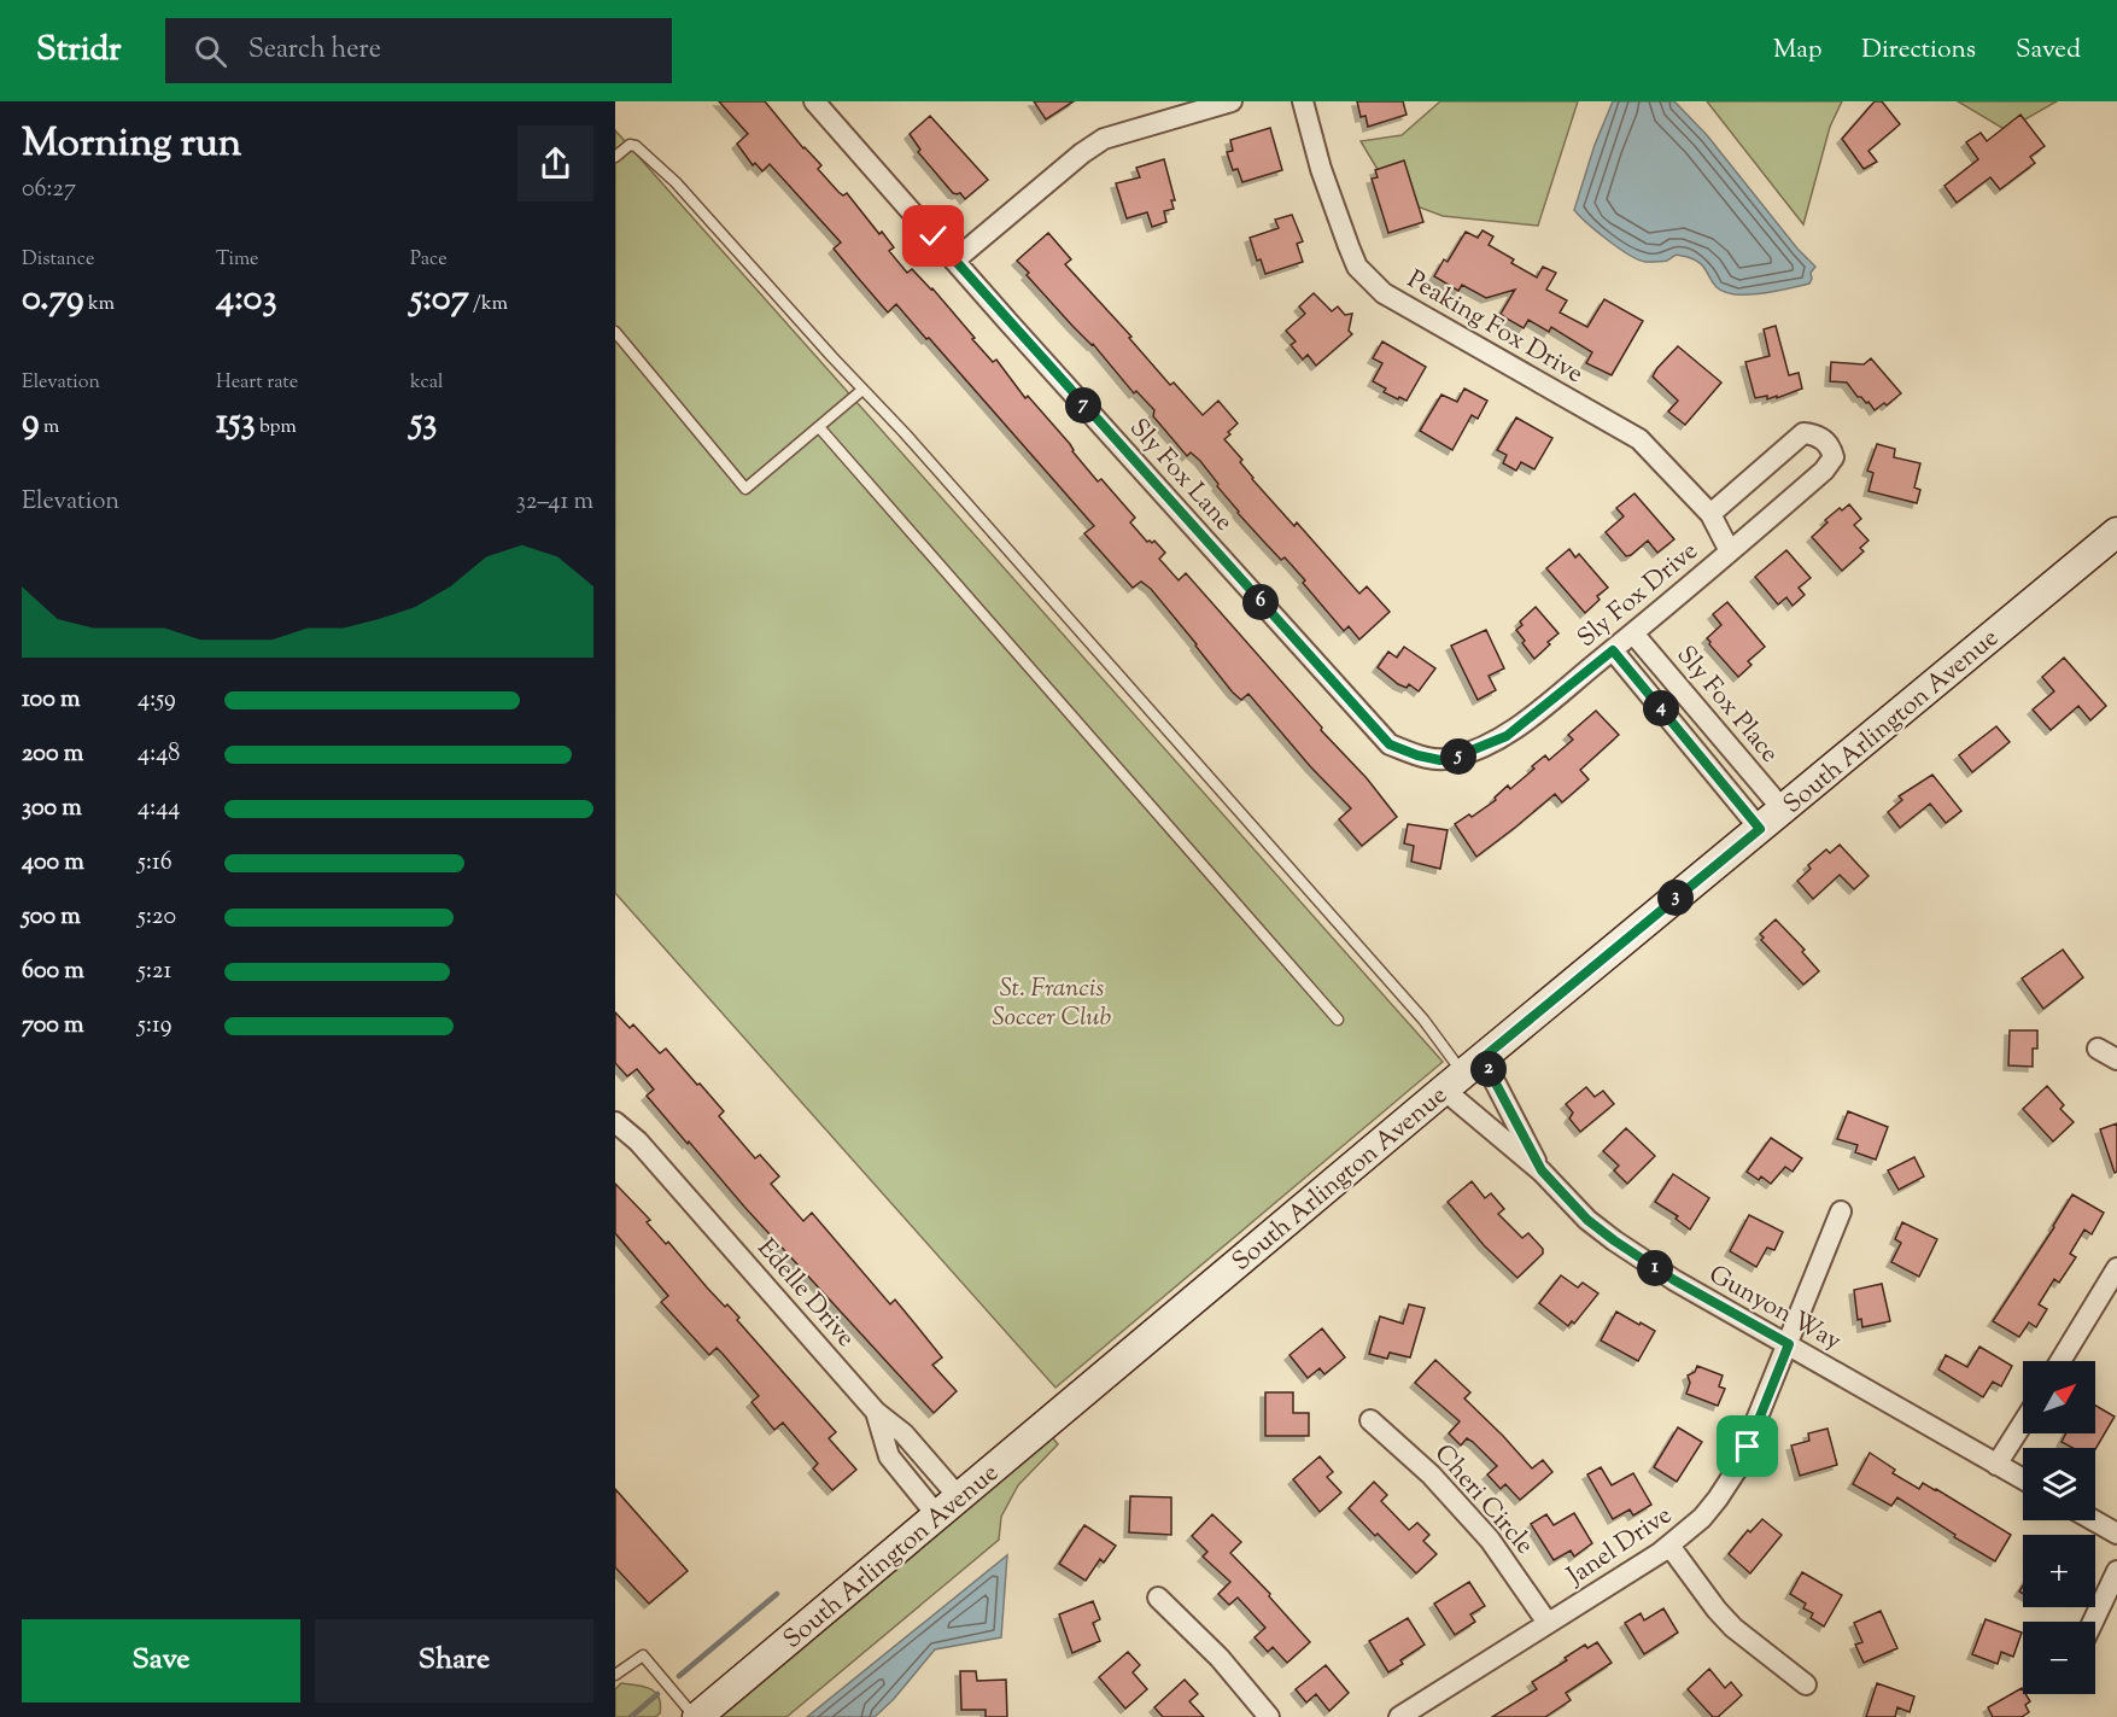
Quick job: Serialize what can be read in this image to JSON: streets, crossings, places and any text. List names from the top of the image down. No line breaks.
{"streets":{"street":["Peaking Fox Drive","Sly Fox Lane","Sly Fox Drive","Sly Fox Place","South Arlington Avenue","Edelle Drive","Gunyon Way","Cheri Circle","Janel Drive"]},"crossings":[["Peaking Fox Drive","Sly Fox Drive"],["Sly Fox Lane","Sly Fox Drive"],["Sly Fox Drive","Sly Fox Place"],["Sly Fox Place","South Arlington Avenue"],["South Arlington Avenue","Edelle Drive"],["South Arlington Avenue","Gunyon Way"],["Gunyon Way","Janel Drive"],["Cheri Circle","Janel Drive"]],"parks":["St. Francis Soccer Club"],"north":"top right","page":{"header":"Stridr","search":"Search here","nav":["Map","Directions","Saved"],"heading":["Morning run","06:27"],"stats":[["Distance","0.79 km"],["Time","4:03"],["Pace","5:07 /km"],["Elevation","9 m"],["Heart rate","153 bpm"],["kcal","53"]],"pins":["7","6","4","5","3","2","1"],"chart":["Elevation","32–41 m"],"list":[{"name":"100 m","note":"4:59"},{"name":"200 m","note":"4:48"},{"name":"300 m","note":"4:44"},{"name":"400 m","note":"5:16"},{"name":"500 m","note":"5:20"},{"name":"600 m","note":"5:21"},{"name":"700 m","note":"5:19"}],"map_buttons":["+","−"],"buttons":["Save","Share"]}}
